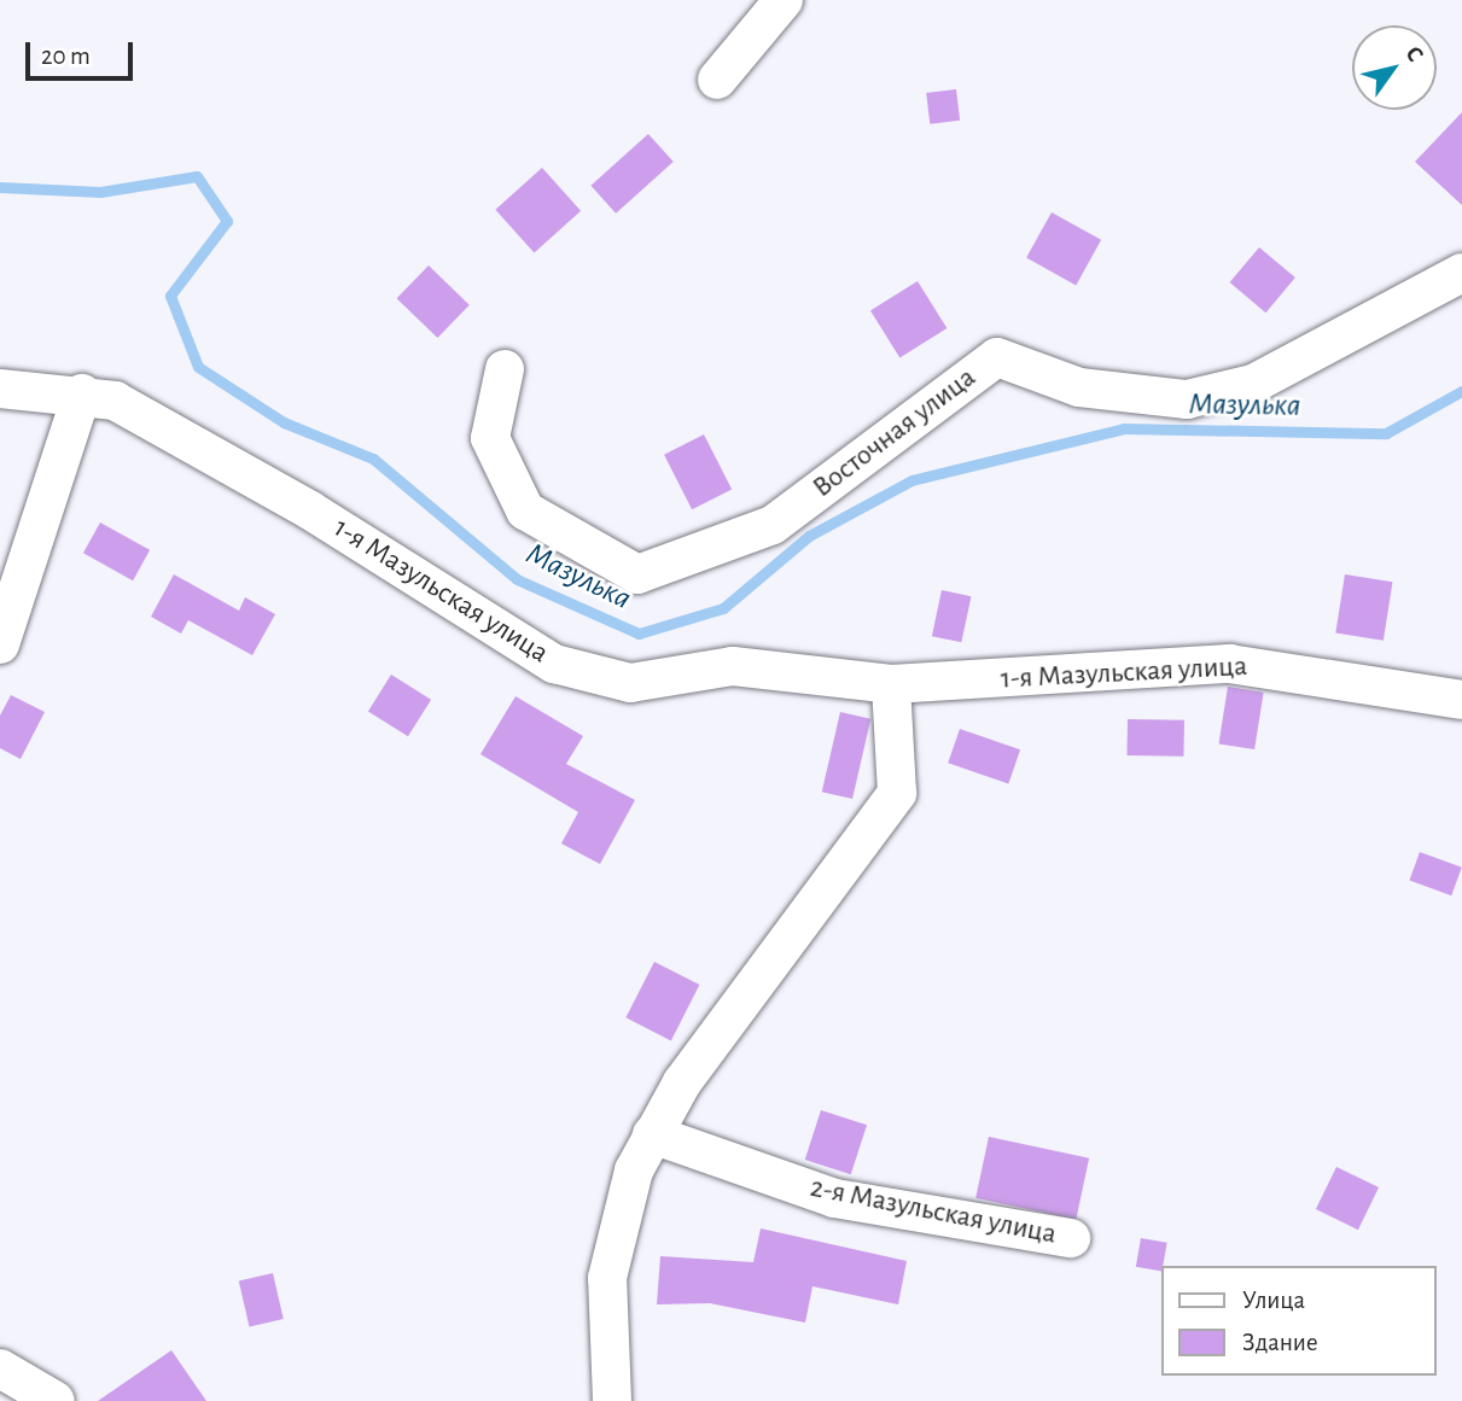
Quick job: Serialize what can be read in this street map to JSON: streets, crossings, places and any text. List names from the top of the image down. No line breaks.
{"streets":{"street":["Восточная улица","1-я Мазульская улица","2-я Мазульская улица"]},"water":["Мазулька"],"legend":["Улица","Здание"],"scale_bar":"20 m","north":"top right"}
